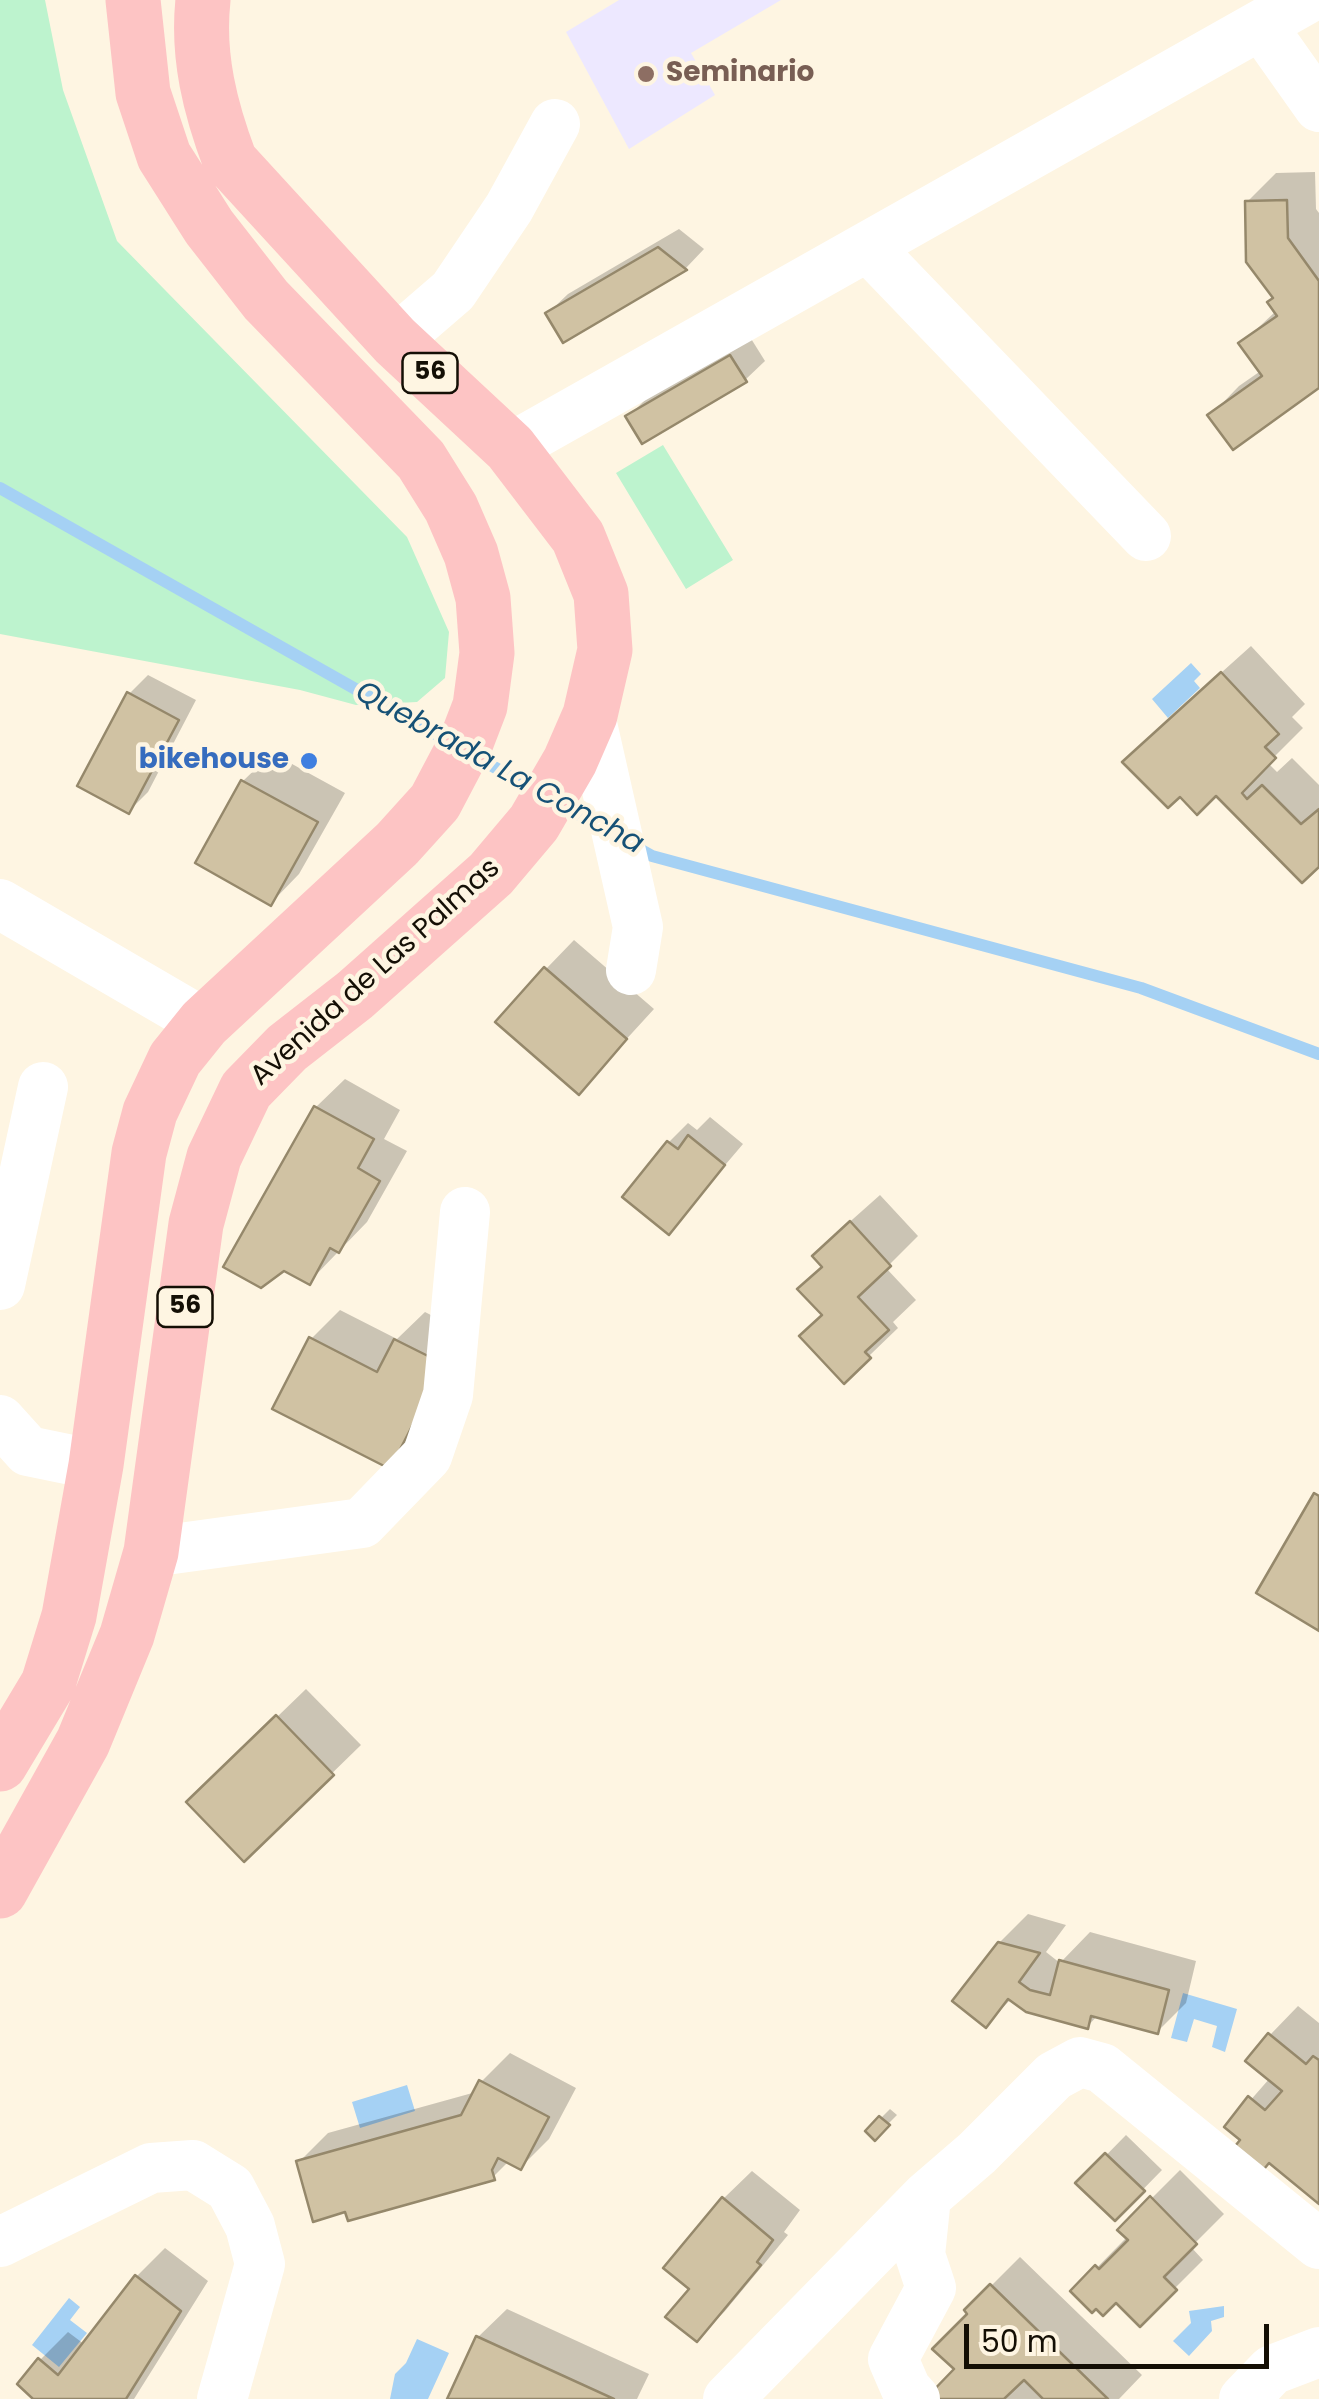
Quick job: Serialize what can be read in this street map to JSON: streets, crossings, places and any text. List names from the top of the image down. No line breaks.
{"streets":{"main road":["56","Avenida de Las Palmas"]},"water":["Quebrada La Concha"],"places":["Seminario","bikehouse"],"scale_bar":"50 m"}
